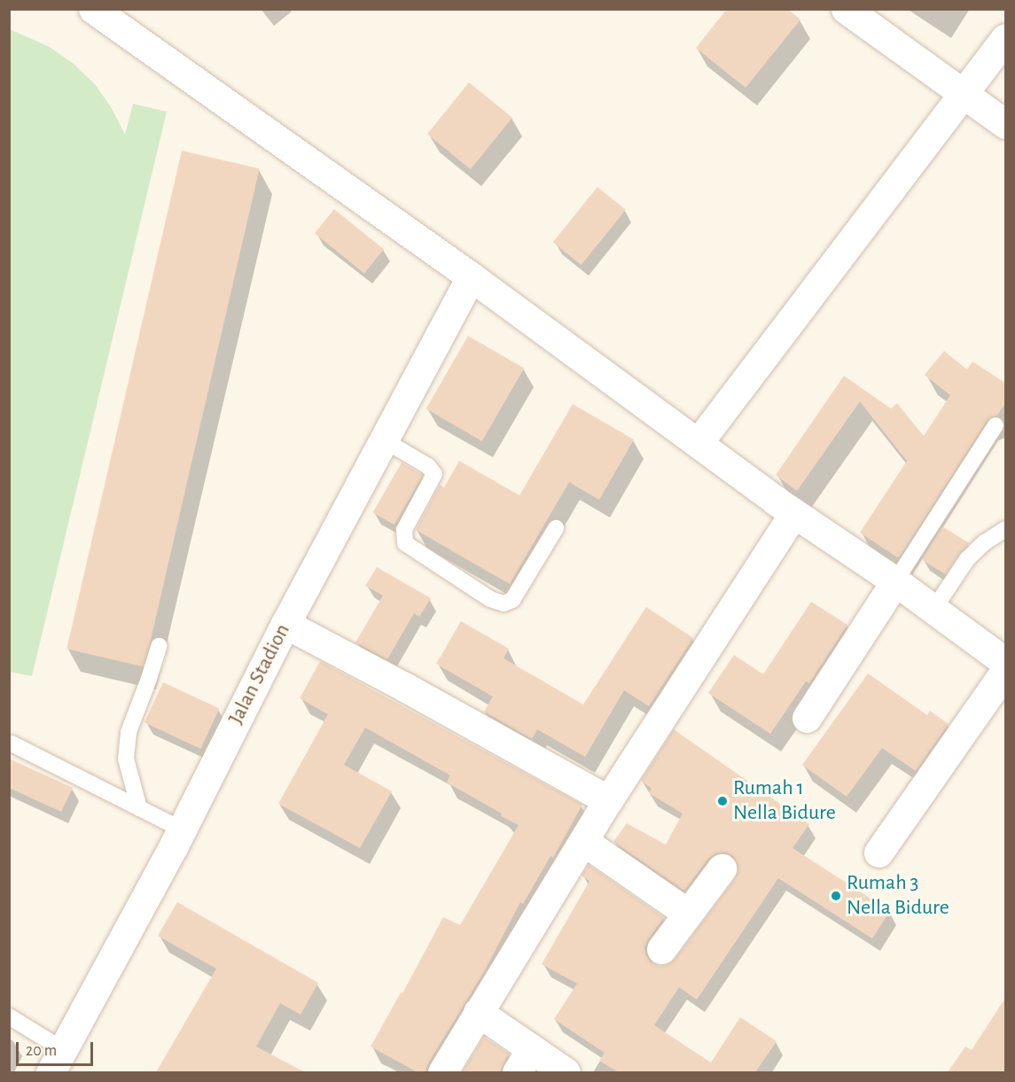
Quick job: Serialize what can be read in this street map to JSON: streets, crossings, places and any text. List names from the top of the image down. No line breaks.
{"streets":{"street":["Jalan Stadion"]},"places":["Rumah 1 Nella Bidure","Rumah 3 Nella Bidure"],"scale_bar":"20 m"}
